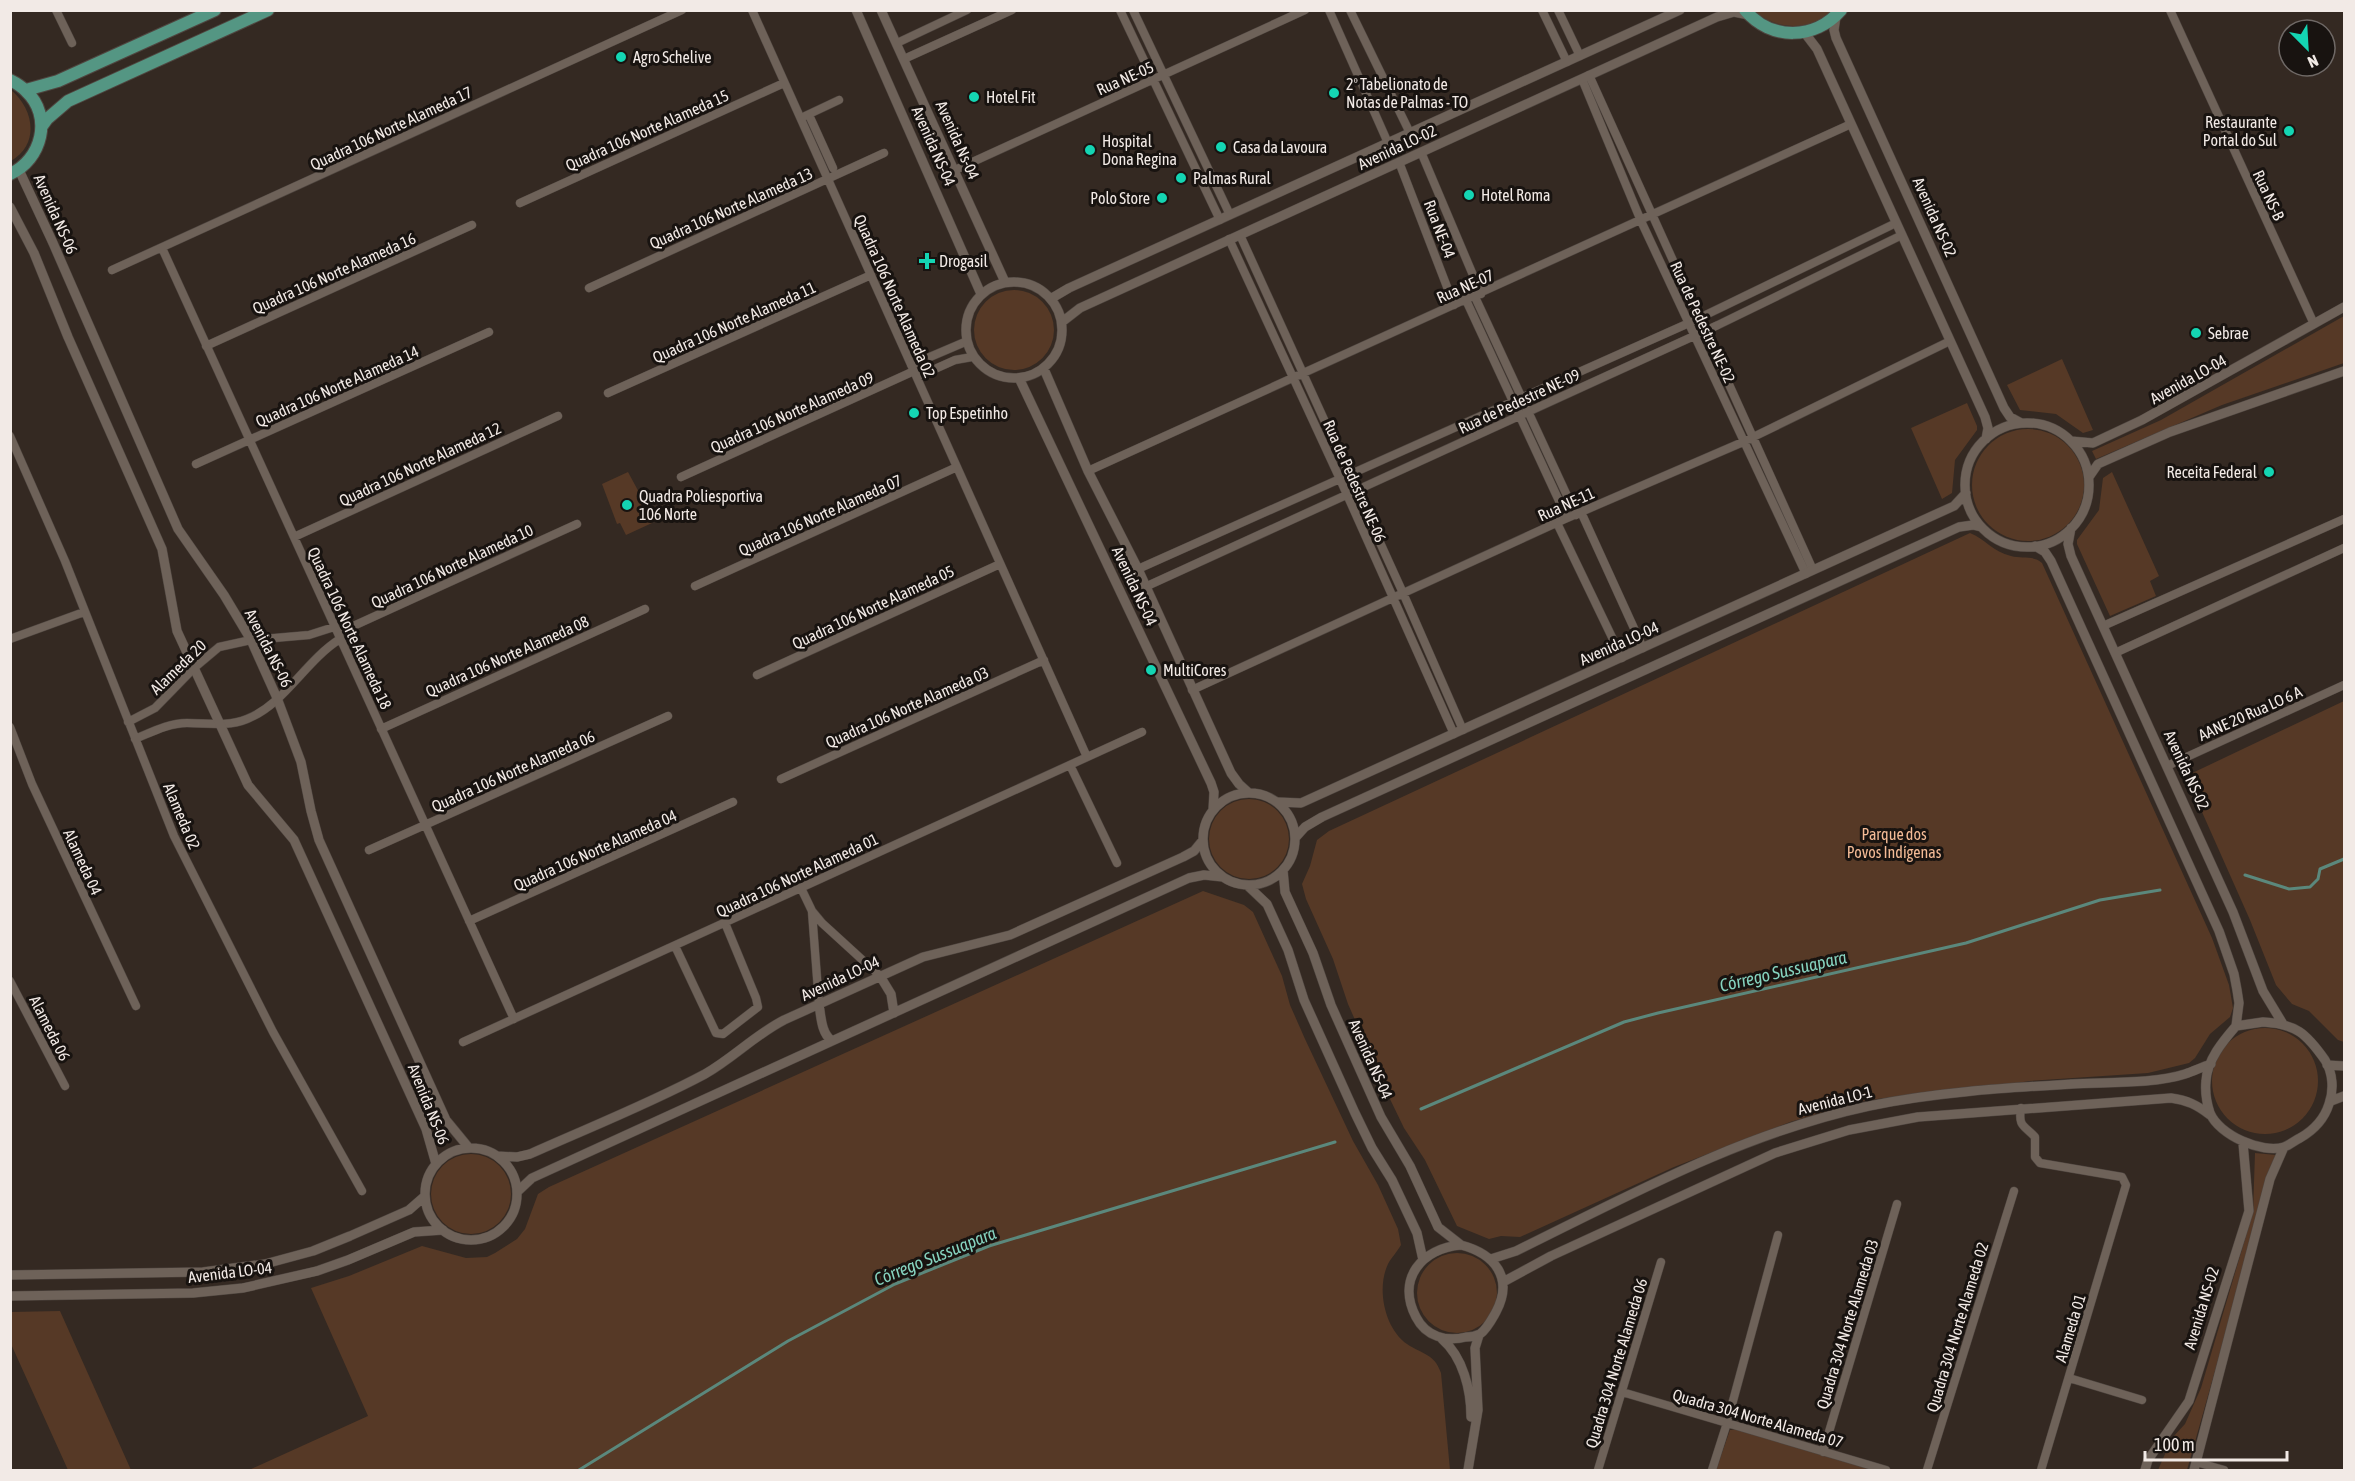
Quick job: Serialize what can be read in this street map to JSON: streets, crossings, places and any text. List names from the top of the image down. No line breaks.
{"streets":{"main road":["Avenida NS-02"],"street":["Rua NE-05","Quadra 106 Norte Alameda 17","Quadra 106 Norte Alameda 15","Avenida Ns-04","Avenida NS-04","Avenida LO-02","Rua NS-B","Quadra 106 Norte Alameda 13","Avenida NS-06","Rua NE-04","Quadra 106 Norte Alameda 16","Rua NE-07","Quadra 106 Norte Alameda 02","Quadra 106 Norte Alameda 11","Rua de Pedestre NE-02","Avenida LO-04","Quadra 106 Norte Alameda 14","Rua de Pedestre NE-09","Quadra 106 Norte Alameda 09","Quadra 106 Norte Alameda 12","Rua de Pedestre NE-06","Rua NE-11","Quadra 106 Norte Alameda 07","Quadra 106 Norte Alameda 10","Quadra 106 Norte Alameda 05","Quadra 106 Norte Alameda 18","Quadra 106 Norte Alameda 08","Alameda 20","Quadra 106 Norte Alameda 03","AANE 20 Rua LO 6 A","Quadra 106 Norte Alameda 06","Alameda 02","Quadra 106 Norte Alameda 04","Alameda 04","Quadra 106 Norte Alameda 01","Alameda 06","Avenida LO-1","Quadra 304 Norte Alameda 03","Quadra 304 Norte Alameda 02","Alameda 01","Quadra 304 Norte Alameda 06","Quadra 304 Norte Alameda 07"]},"crossings":[["Rua NE-05","Avenida Ns-04"],["Quadra 106 Norte Alameda 17","Quadra 106 Norte Alameda 18"],["Quadra 106 Norte Alameda 15","Quadra 106 Norte Alameda 02"],["Avenida Ns-04","Avenida NS-04"],["Avenida Ns-04","Avenida LO-02"],["Avenida NS-04","Avenida LO-02"],["Avenida NS-04","Rua NE-07"],["Avenida NS-04","Avenida LO-04"],["Avenida NS-04","Rua de Pedestre NE-09"],["Avenida NS-04","Rua NE-11"],["Avenida NS-04","Avenida LO-1"],["Avenida LO-02","Rua NE-04"],["Avenida LO-02","Rua de Pedestre NE-02"],["Avenida LO-02","Rua de Pedestre NE-06"],["Rua NS-B","Avenida LO-04"],["Quadra 106 Norte Alameda 13","Quadra 106 Norte Alameda 02"],["Avenida NS-06","Avenida LO-04"],["Avenida NS-06","Alameda 20"],["Avenida NS-02","Avenida LO-04"],["Avenida NS-02","AANE 20 Rua LO 6 A"],["Avenida NS-02","Avenida LO-1"],["Rua NE-04","Rua NE-07"],["Rua NE-04","Rua de Pedestre NE-09"],["Rua NE-04","Rua NE-11"],["Quadra 106 Norte Alameda 16","Quadra 106 Norte Alameda 18"],["Rua NE-07","Rua de Pedestre NE-02"],["Rua NE-07","Rua de Pedestre NE-06"],["Quadra 106 Norte Alameda 02","Quadra 106 Norte Alameda 11"],["Quadra 106 Norte Alameda 02","Quadra 106 Norte Alameda 09"],["Quadra 106 Norte Alameda 02","Quadra 106 Norte Alameda 07"],["Quadra 106 Norte Alameda 02","Quadra 106 Norte Alameda 05"],["Quadra 106 Norte Alameda 02","Quadra 106 Norte Alameda 03"],["Quadra 106 Norte Alameda 02","Quadra 106 Norte Alameda 01"],["Rua de Pedestre NE-02","Avenida LO-04"],["Rua de Pedestre NE-02","Rua de Pedestre NE-09"],["Rua de Pedestre NE-02","Rua NE-11"],["Avenida LO-04","Rua de Pedestre NE-06"],["Quadra 106 Norte Alameda 14","Quadra 106 Norte Alameda 18"],["Rua de Pedestre NE-09","Rua de Pedestre NE-06"],["Quadra 106 Norte Alameda 12","Quadra 106 Norte Alameda 18"],["Rua de Pedestre NE-06","Rua NE-11"],["Quadra 106 Norte Alameda 10","Quadra 106 Norte Alameda 18"],["Quadra 106 Norte Alameda 10","Alameda 20"],["Quadra 106 Norte Alameda 18","Quadra 106 Norte Alameda 08"],["Quadra 106 Norte Alameda 18","Alameda 20"],["Quadra 106 Norte Alameda 18","Quadra 106 Norte Alameda 06"],["Quadra 106 Norte Alameda 18","Quadra 106 Norte Alameda 04"],["Quadra 106 Norte Alameda 18","Quadra 106 Norte Alameda 01"],["Alameda 20","Alameda 02"],["Avenida LO-1","Alameda 01"],["Quadra 304 Norte Alameda 03","Quadra 304 Norte Alameda 07"],["Quadra 304 Norte Alameda 06","Quadra 304 Norte Alameda 07"]],"water":["Córrego Sussuapara"],"parks":["Parque dos Povos Indígenas"],"places":{"other":["Agro Schelive","2º Tabelionato de Notas de Palmas - TO","Hotel Fit","Restaurante Portal do Sul","Casa da Lavoura","Hospital Dona Regina","Palmas Rural","Hotel Roma","Polo Store","Sebrae","Top Espetinho","Receita Federal","Quadra Poliesportiva 106 Norte","MultiCores"],"health":["Drogasil"]},"scale_bar":"100 m","north":"bottom right"}
